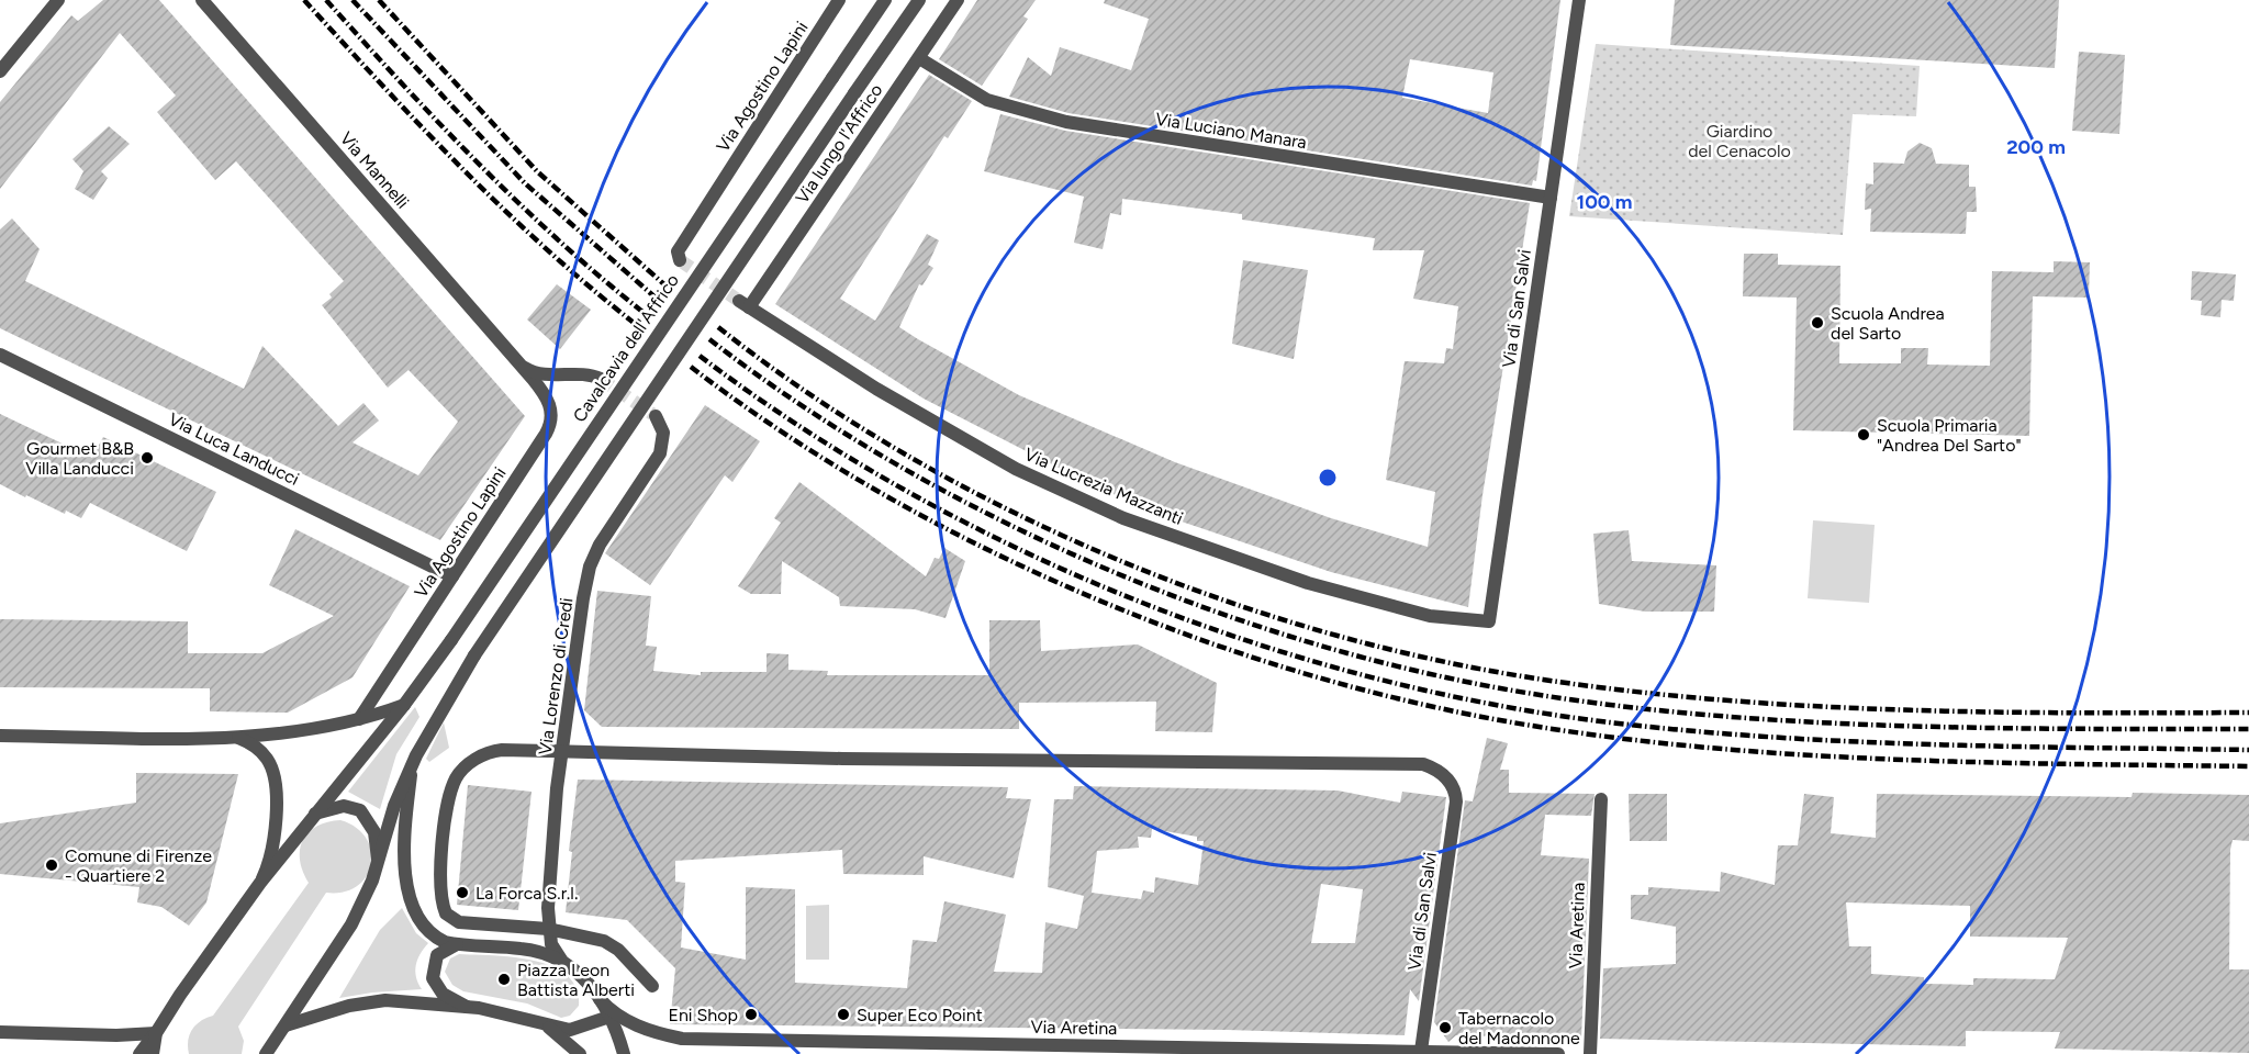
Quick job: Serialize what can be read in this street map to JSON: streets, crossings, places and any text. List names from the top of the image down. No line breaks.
{"streets":{"street":["Via Agostino Lapini","Via Luciano Manara","Via lungo l'Affrico","Via Mannelli","Via di San Salvi","Cavalcavia dell'Affrico","Via Luca Landucci","Via Lucrezia Mazzanti","Via Lorenzo di Credi","Via Aretina"]},"crossings":[["Via Agostino Lapini","Via Mannelli"],["Via Agostino Lapini","Via Luca Landucci"],["Via Luciano Manara","Via lungo l'Affrico"],["Via Luciano Manara","Via di San Salvi"],["Via lungo l'Affrico","Via Lucrezia Mazzanti"],["Via di San Salvi","Via Lucrezia Mazzanti"],["Via di San Salvi","Via Lorenzo di Credi"],["Via di San Salvi","Via Aretina"]],"parks":["Giardino del Cenacolo"],"places":["Scuola Andrea del Sarto","Scuola Primaria \"Andrea Del Sarto\"","Gourmet B&B Villa Landucci","Comune di Firenze - Quartiere 2","La Forca S.r.l.","Piazza Leon Battista Alberti","Eni Shop","Super Eco Point","Tabernacolo del Madonnone"],"rings":["200 m","100 m"]}
